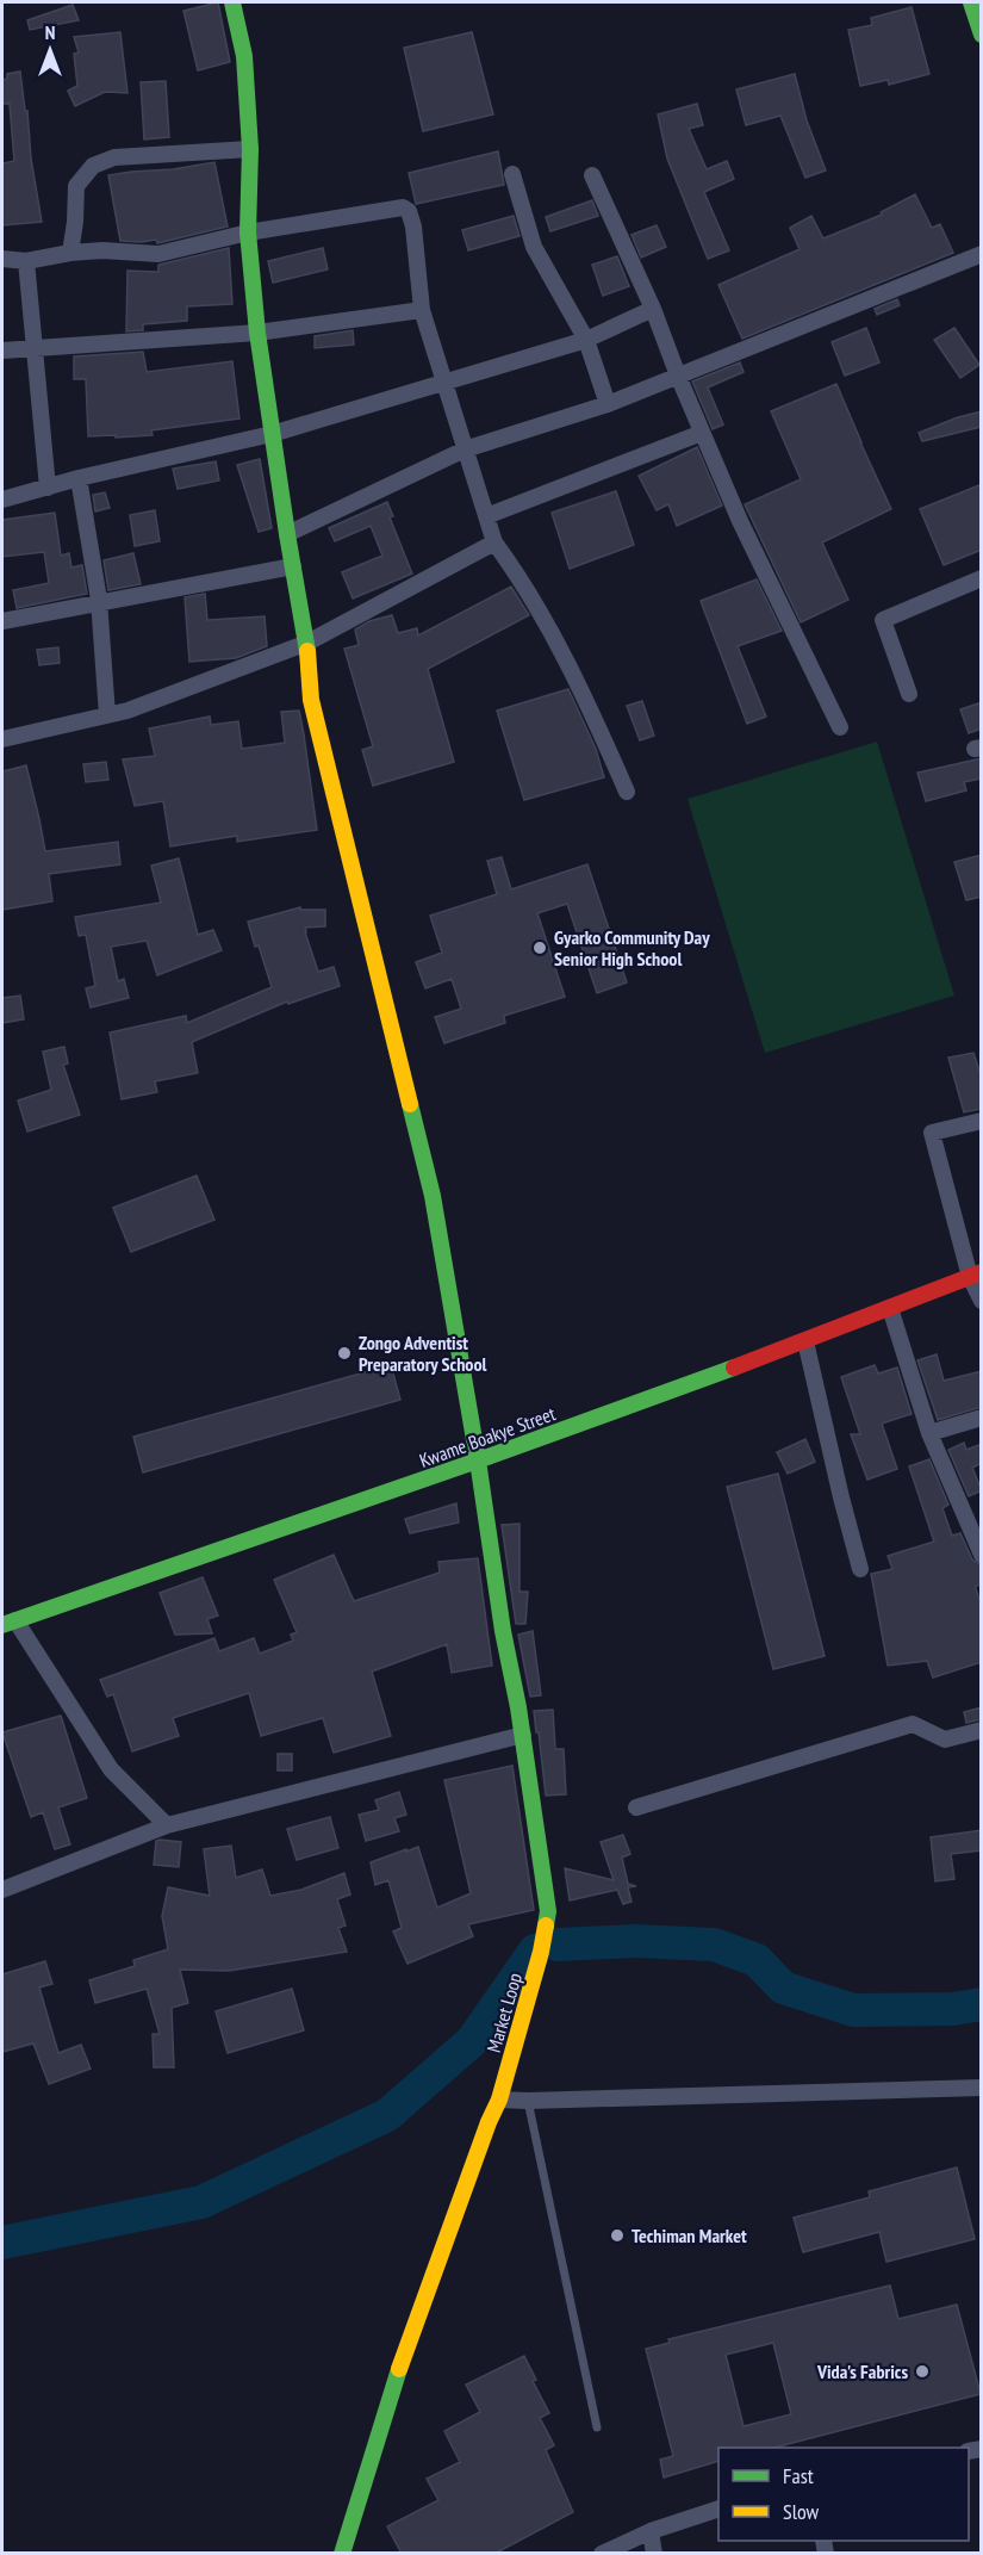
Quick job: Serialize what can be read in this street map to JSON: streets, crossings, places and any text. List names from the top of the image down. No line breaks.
{"streets":{"street":["Kwame Boakye Street","Market Loop"]},"crossings":[["Kwame Boakye Street","Market Loop"]],"places":["Gyarko Community Day Senior High School","Zongo Adventist Preparatory School","Techiman Market","Vida's Fabrics"],"legend":["Fast","Slow"],"north":"top"}
